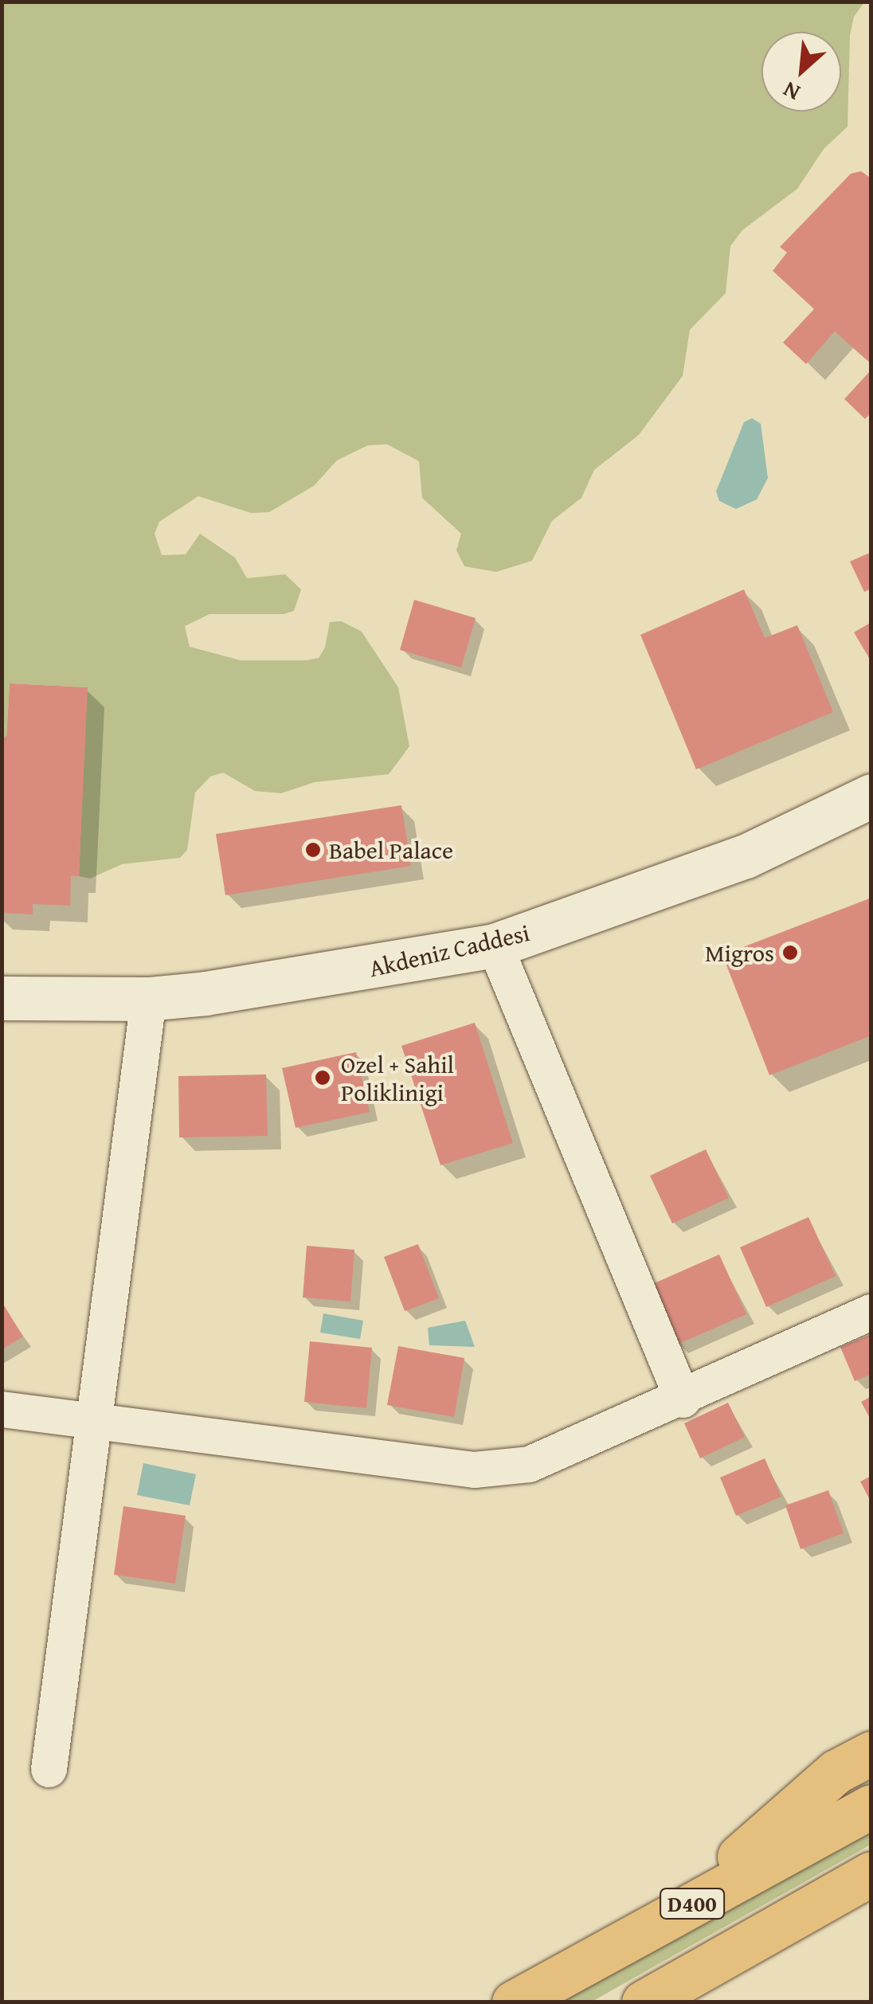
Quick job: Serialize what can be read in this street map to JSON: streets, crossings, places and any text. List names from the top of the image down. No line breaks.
{"streets":{"highway":["D400"],"main road":["Akdeniz Caddesi"]},"places":["Babel Palace","Migros","Ozel + Sahil Poliklinigi"],"north":"bottom left"}
